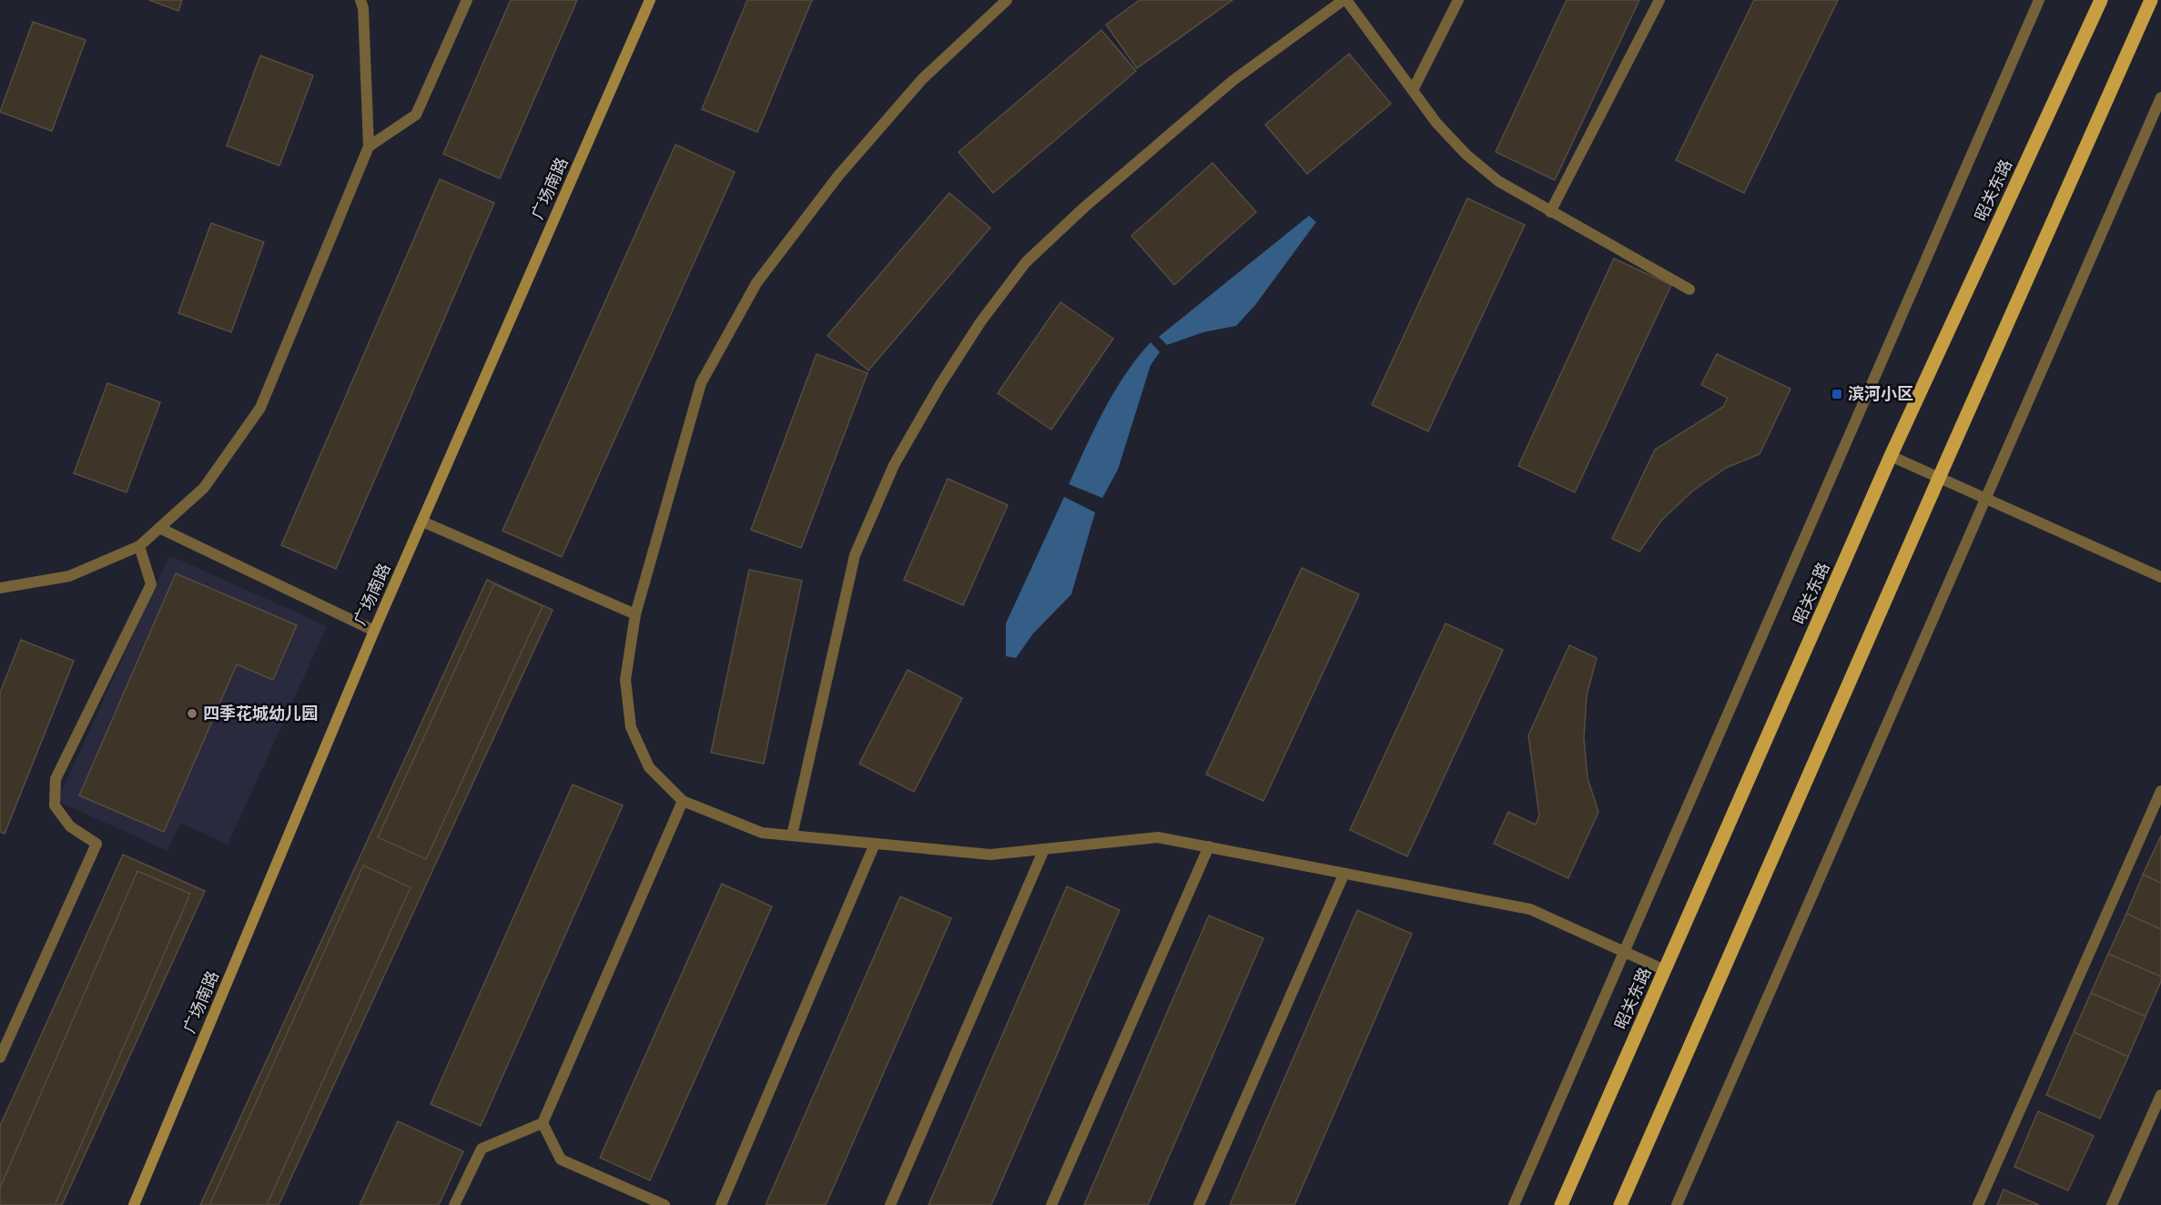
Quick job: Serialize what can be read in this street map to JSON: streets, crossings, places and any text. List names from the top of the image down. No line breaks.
{"streets":{"main road":["昭关东路"],"street":["广场南路"]},"places":{"transit":["滨河小区"],"other":["四季花城幼儿园"]}}
